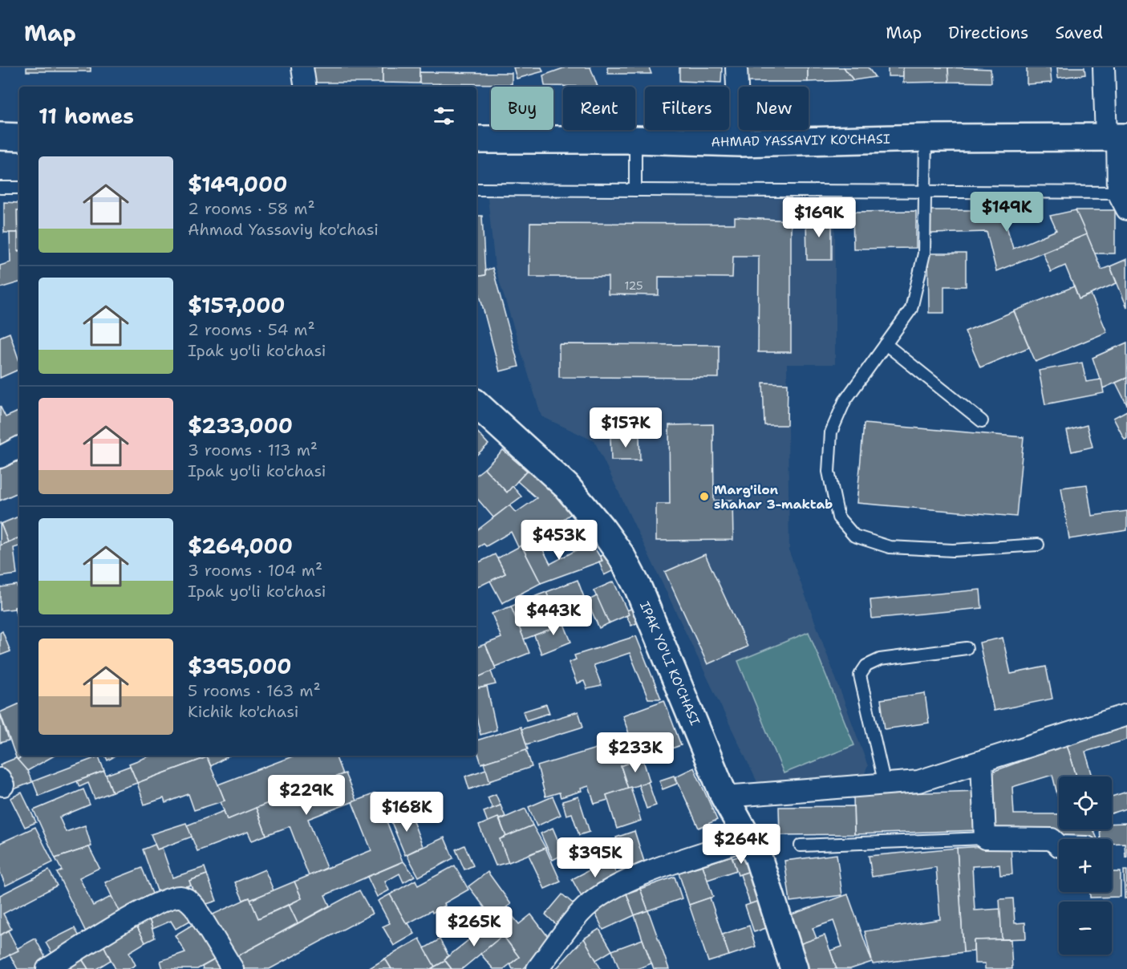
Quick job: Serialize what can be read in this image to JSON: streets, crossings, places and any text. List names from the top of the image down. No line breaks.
{"streets":{"street":["AHMAD YASSAVIY KO'CHASI","IPAK YO'LI KO'CHASI"]},"places":["Marg'ilon shahar 3-maktab"],"house_numbers":["125"],"page":{"header":"Map","nav":["Map","Directions","Saved"],"chip":["Buy","Rent","Filters","New"],"heading":"11 homes","list":[{"name":"$149,000","note":"2 rooms · 58 m² · Ahmad Yassaviy ko'chasi"},{"name":"$157,000","note":"2 rooms · 54 m² · Ipak yo'li ko'chasi"},{"name":"$233,000","note":"3 rooms · 113 m² · Ipak yo'li ko'chasi"},{"name":"$264,000","note":"3 rooms · 104 m² · Ipak yo'li ko'chasi"},{"name":"$395,000","note":"5 rooms · 163 m² · Kichik ko'chasi"}],"price":["$149K","$169K","$157K","$453K","$443K","$233K","$229K","$168K","$264K","$395K","$265K"],"map_buttons":["+","−"]}}
